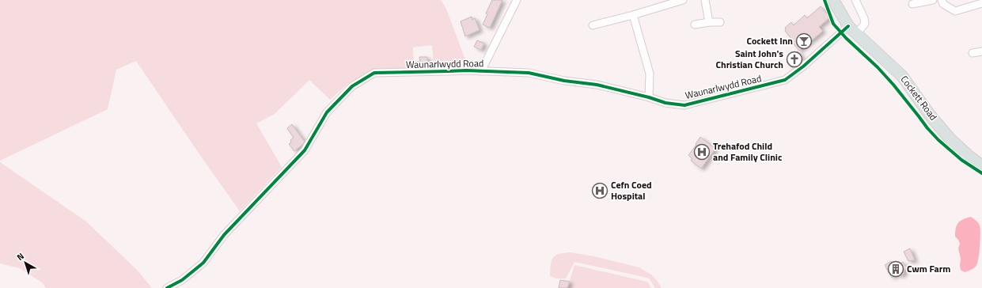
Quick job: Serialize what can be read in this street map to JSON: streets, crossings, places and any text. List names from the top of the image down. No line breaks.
{"streets":{"main road":["Cockett Road"],"street":["Waunarlwydd Road"]},"crossings":[["Waunarlwydd Road","Cockett Road"]],"places":{"bar":["Cockett Inn"],"church":["Saint John's Christian Church"],"hospital":["Trehafod Child and Family Clinic","Cefn Coed Hospital"],"building":["Cwm Farm"]},"north":"top left"}
